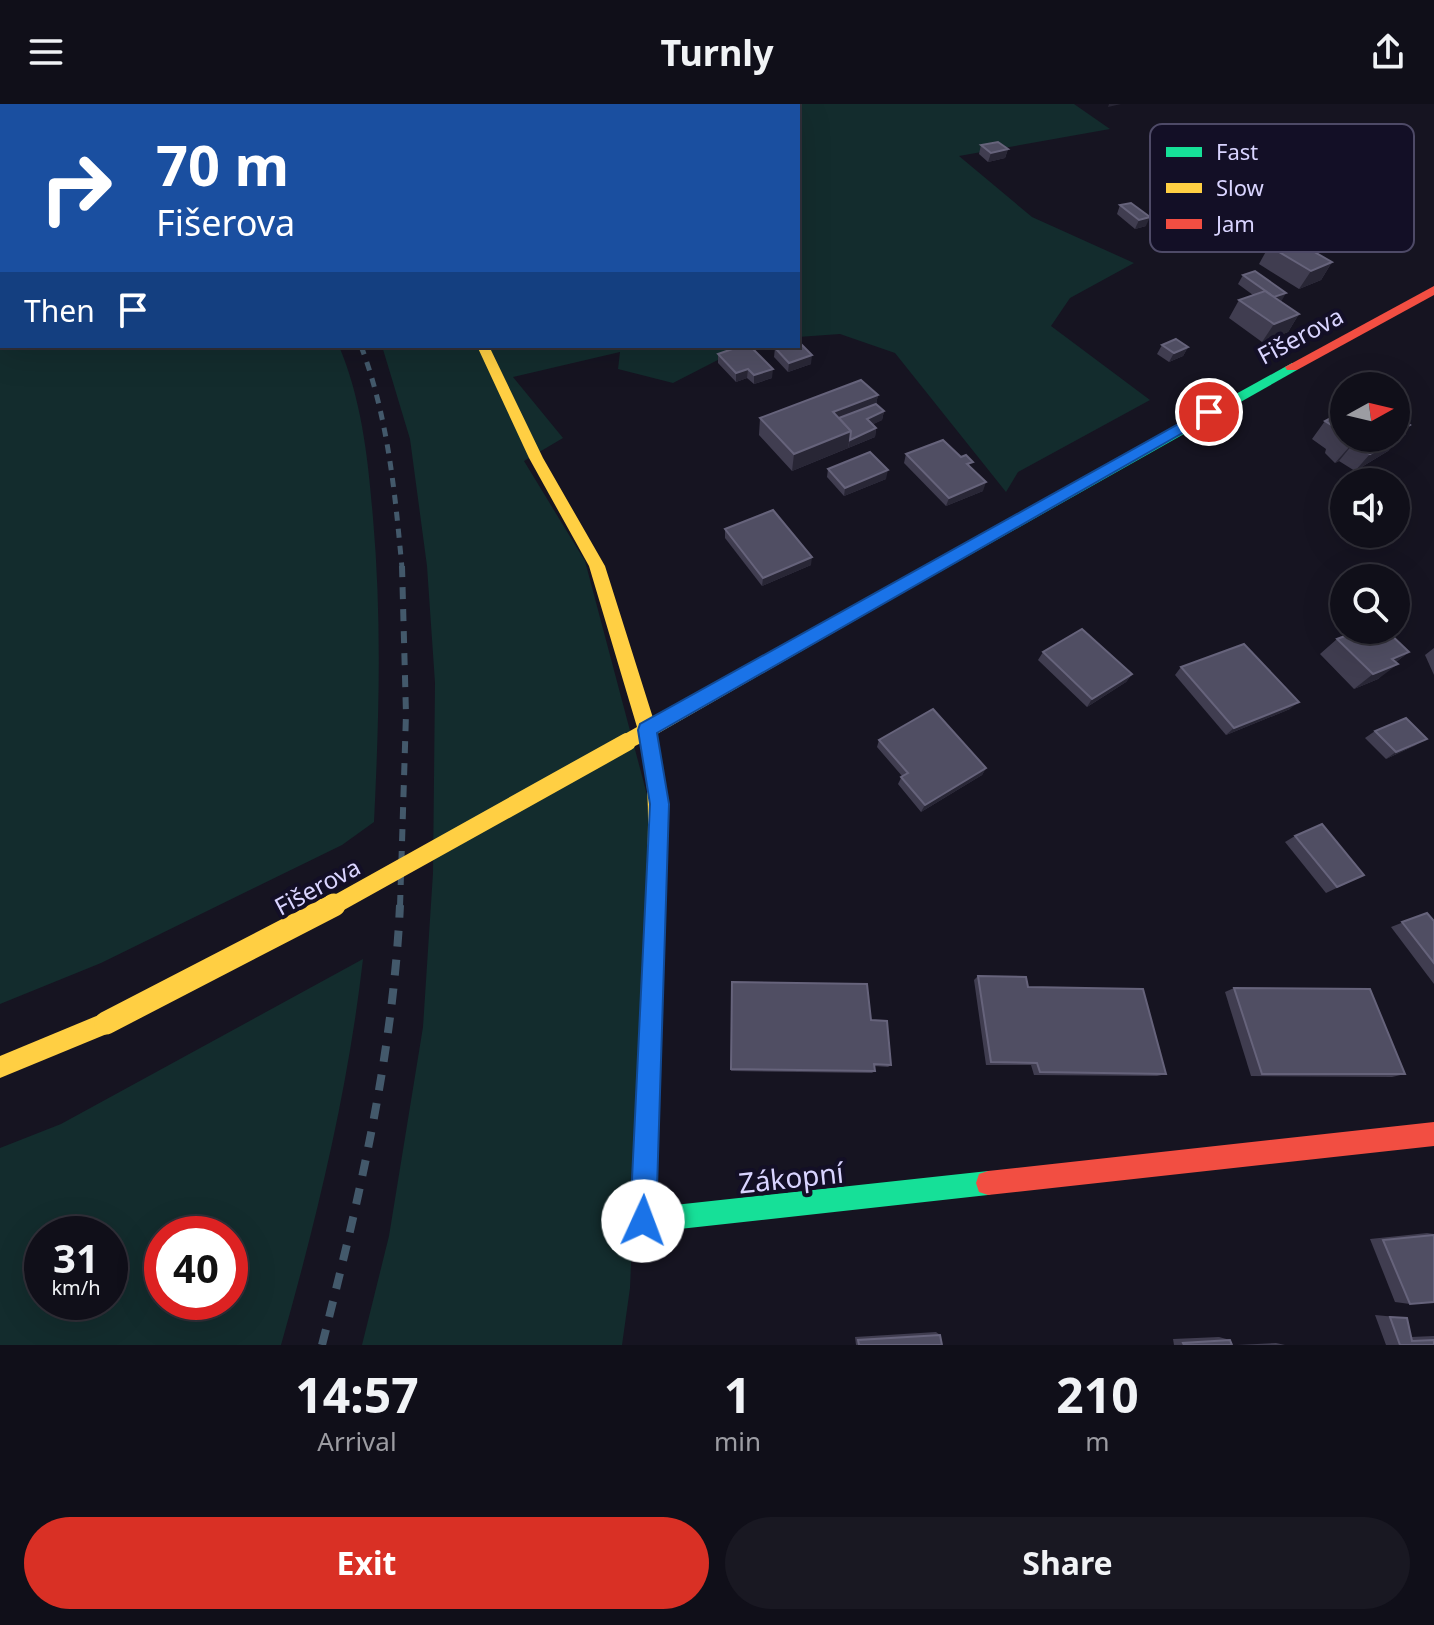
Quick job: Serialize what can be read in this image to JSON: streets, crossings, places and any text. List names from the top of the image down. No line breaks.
{"streets":{"street":["Fišerova","Zákopní"]},"crossings":[["Fišerova","Zákopní"]],"legend":["Fast","Slow","Jam"],"north":"right","page":{"header":"Turnly","turn":["70 m","Fišerova"],"then":"Then","speed":"31 km/h","limit":"40","eta":["14:57","Arrival","1","min","210","m"],"buttons":["Exit","Share"]}}
